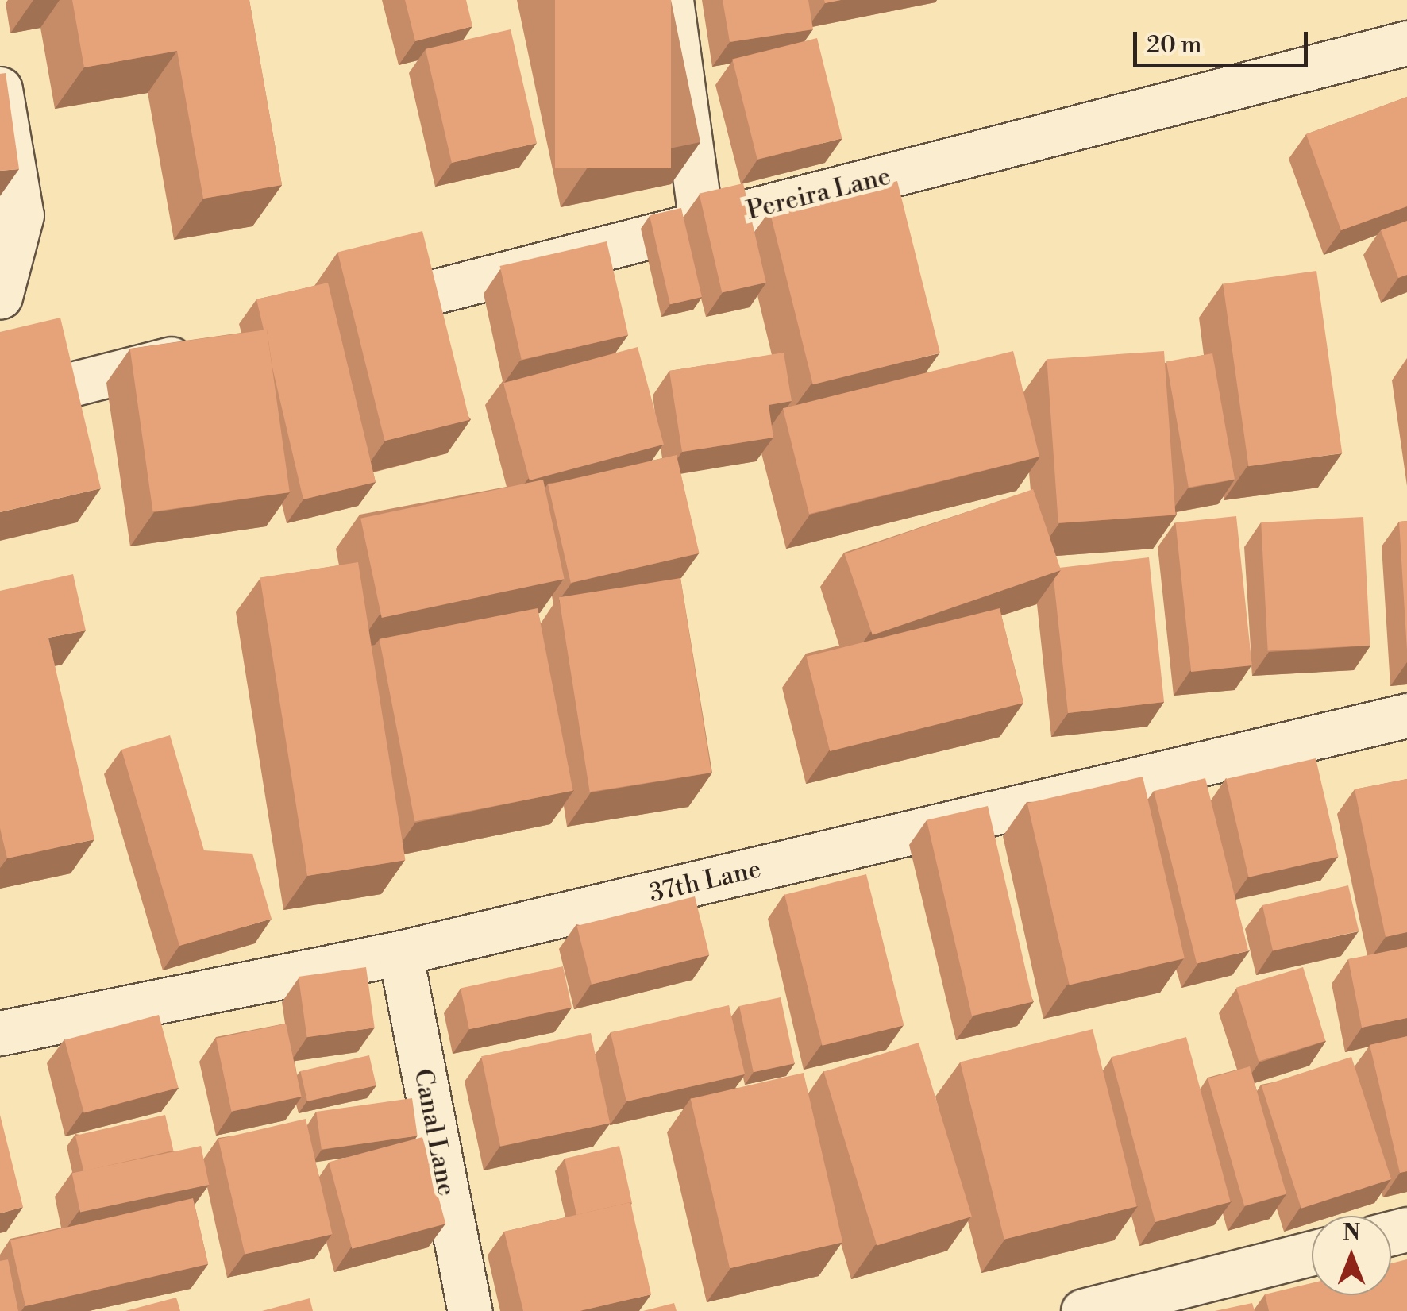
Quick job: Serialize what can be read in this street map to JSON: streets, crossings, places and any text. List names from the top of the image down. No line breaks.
{"streets":{"street":["Pereira Lane","37th Lane","Canal Lane"]},"crossings":[["37th Lane","Canal Lane"]],"scale_bar":"20 m","north":"top"}
